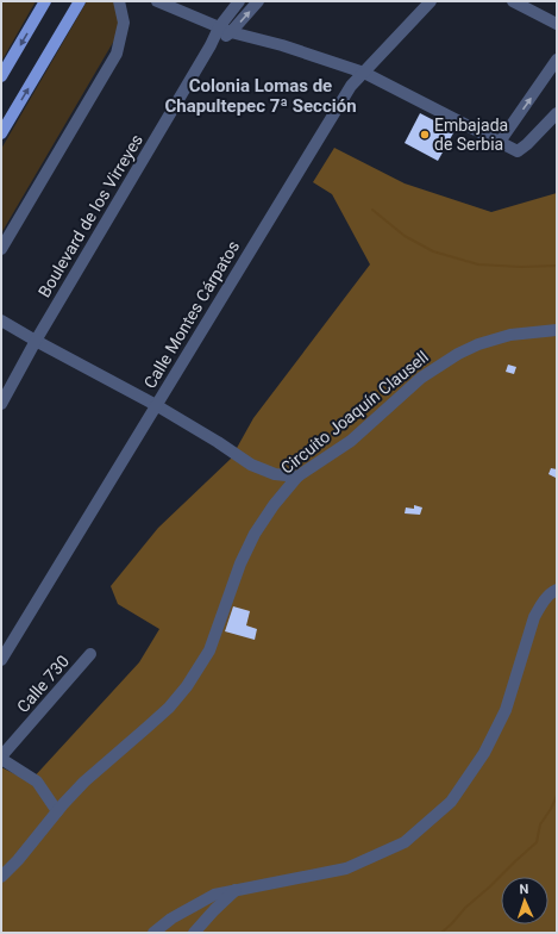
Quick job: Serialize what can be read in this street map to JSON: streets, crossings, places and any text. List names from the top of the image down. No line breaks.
{"streets":{"street":["Boulevard de los Virreyes","Calle Montes Cárpatos","Circuito Joaquín Clausell","Calle 730"]},"districts":["Colonia Lomas de Chapultepec 7ª Sección"],"places":["Embajada de Serbia"],"north":"top"}
